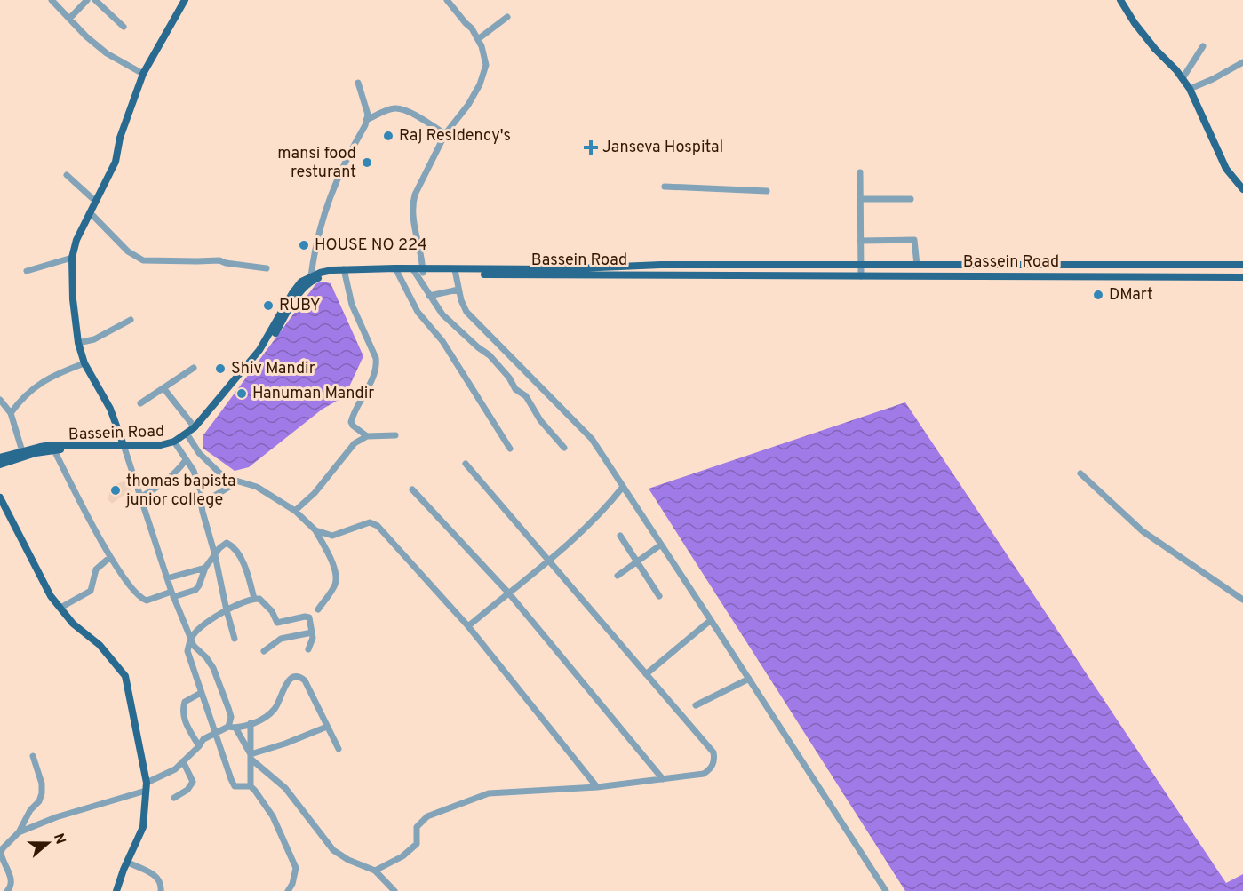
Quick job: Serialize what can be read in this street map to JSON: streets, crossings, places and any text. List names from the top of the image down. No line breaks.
{"streets":{"main road":["Bassein Road"]},"places":{"other":["Raj Residency's","mansi food resturant","HOUSE NO 224","DMart","RUBY","Shiv Mandir","Hanuman Mandir","thomas bapista junior college"],"health":["Janseva Hospital"]},"north":"right"}
